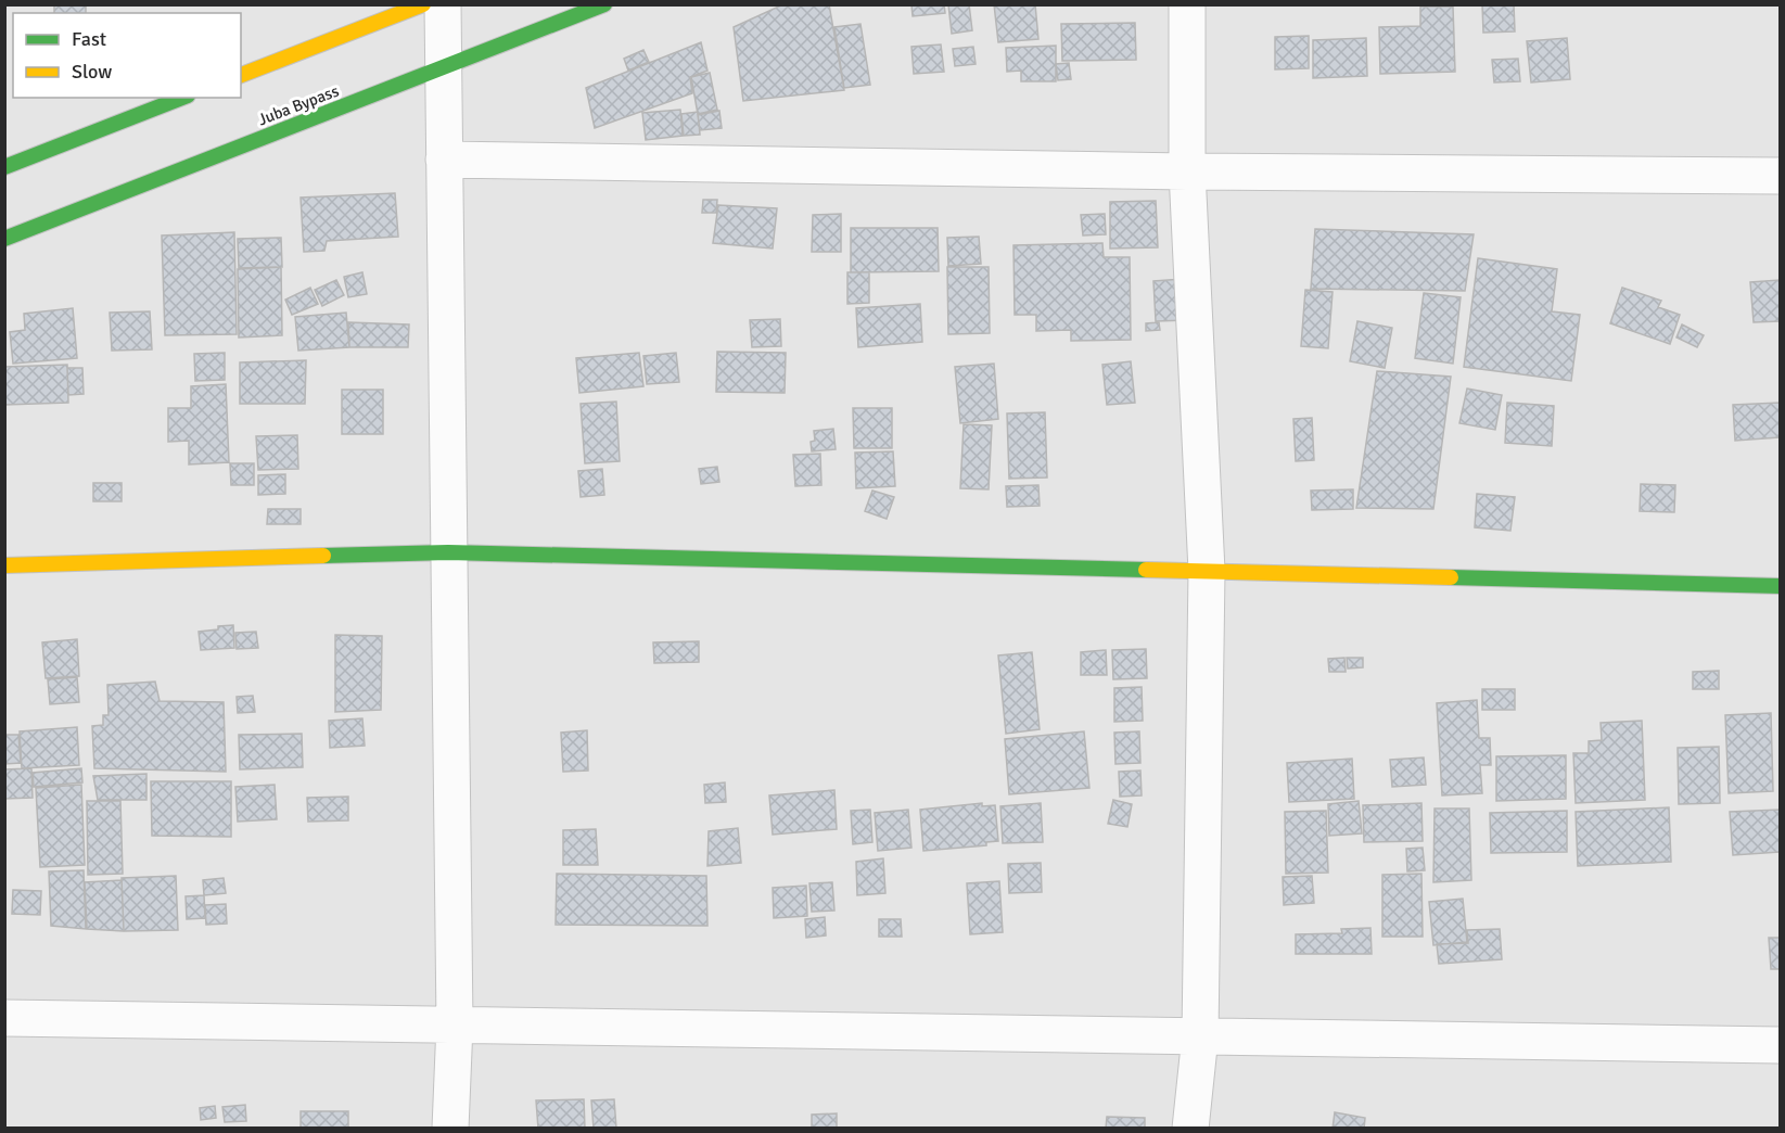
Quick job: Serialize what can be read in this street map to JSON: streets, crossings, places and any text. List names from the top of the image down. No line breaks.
{"streets":{"street":["Juba Bypass"]},"legend":["Fast","Slow"]}
